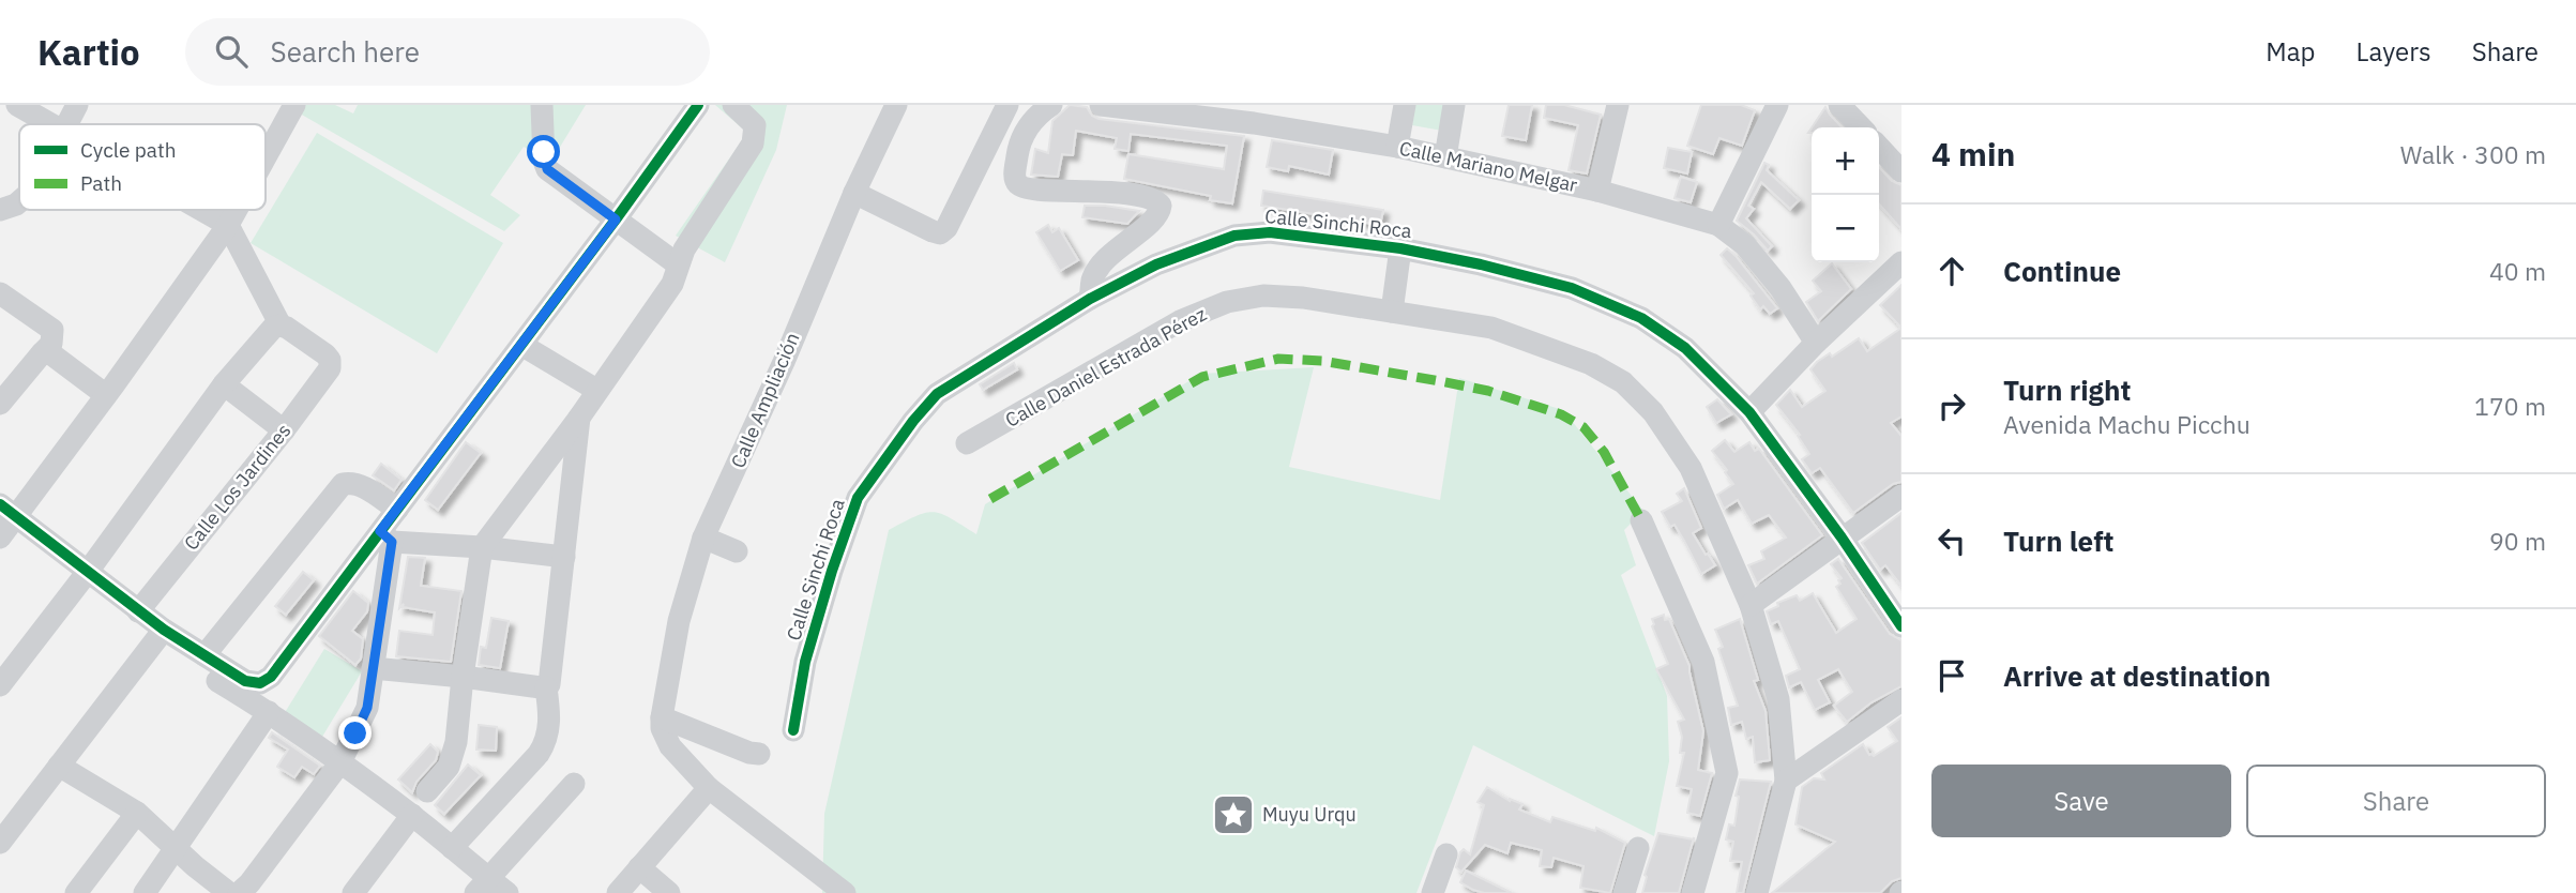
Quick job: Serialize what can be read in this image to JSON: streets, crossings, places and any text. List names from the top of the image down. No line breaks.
{"streets":{"street":["Calle Mariano Melgar","Calle Sinchi Roca","Calle Daniel Estrada Pérez","Calle Ampliación","Calle Los Jardines"]},"places":{"place":["Muyu Urqu"]},"legend":["Cycle path","Path"],"page":{"header":"Kartio","search":"Search here","nav":["Map","Layers","Share"],"heading":["4 min","Walk · 300 m"],"map_buttons":["+","−"],"list":[["Continue","40 m"],["Turn right","Avenida Machu Picchu","170 m"],["Turn left","90 m"],"Arrive at destination"],"buttons":["Save","Share"]}}
